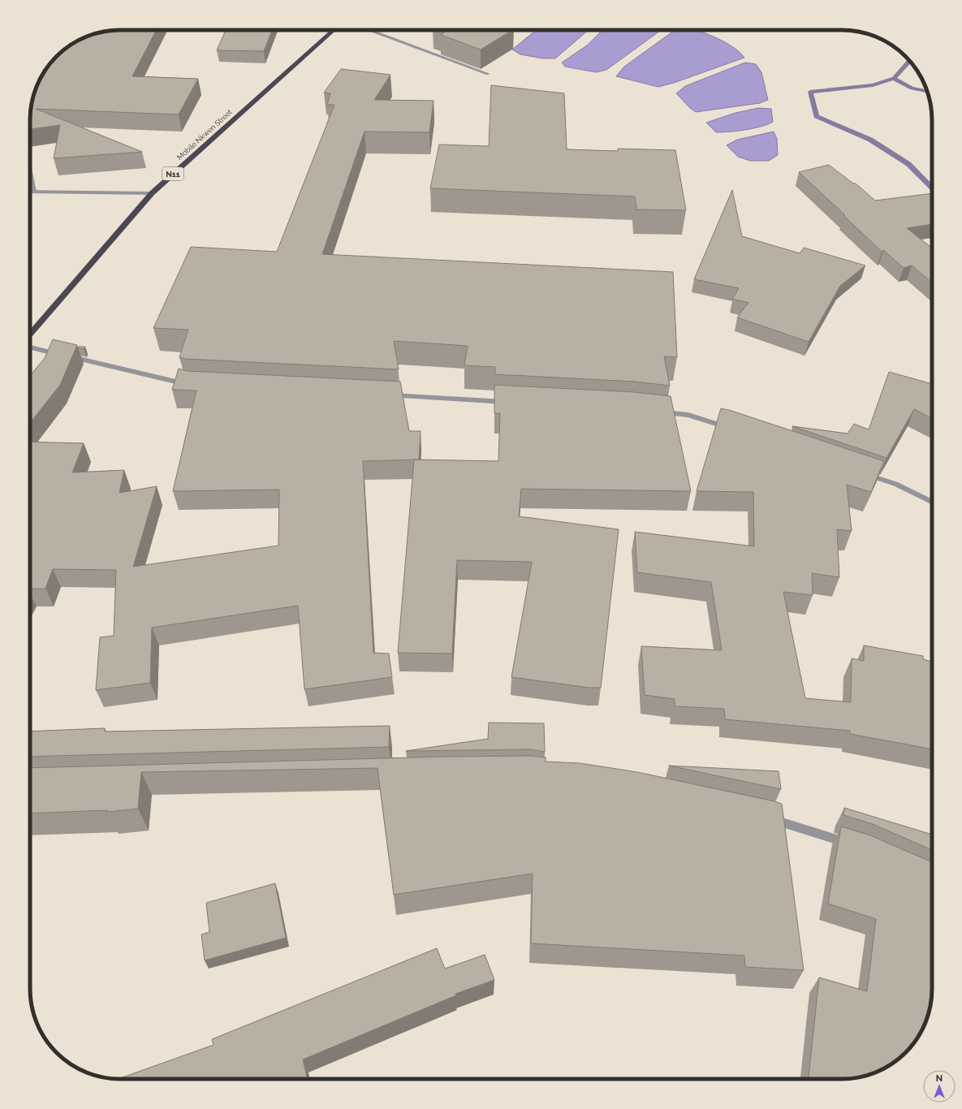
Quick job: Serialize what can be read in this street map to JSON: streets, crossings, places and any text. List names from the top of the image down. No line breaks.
{"streets":{"highway":["Mobile Nkwen Street","N11"]},"north":"top"}
